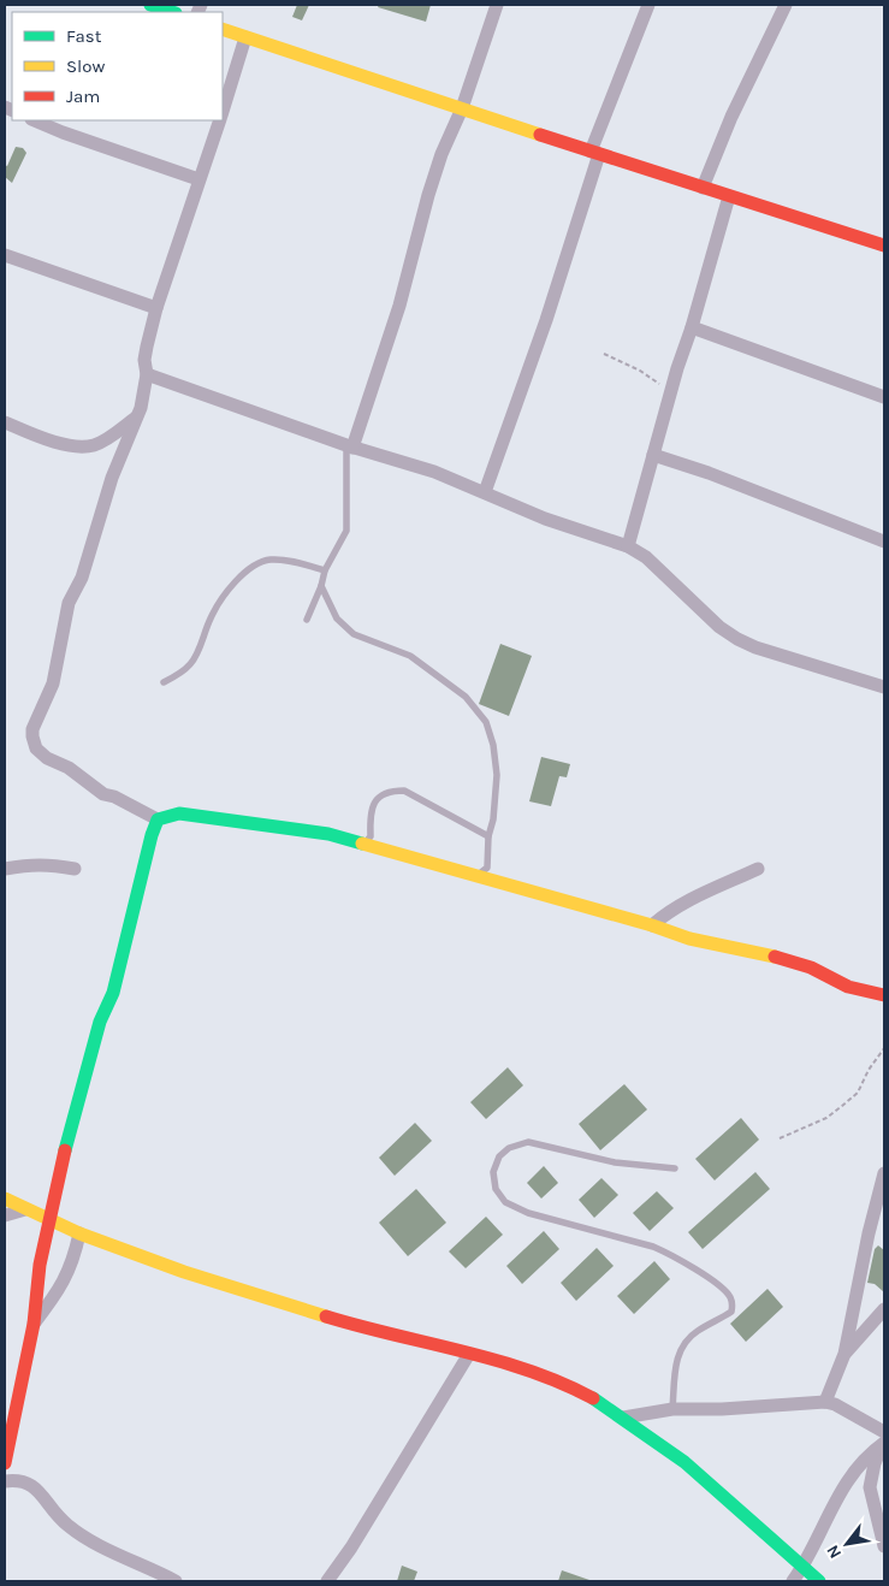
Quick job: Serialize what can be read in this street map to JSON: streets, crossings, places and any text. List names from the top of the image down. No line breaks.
{"legend":["Fast","Slow","Jam"],"north":"bottom left"}
